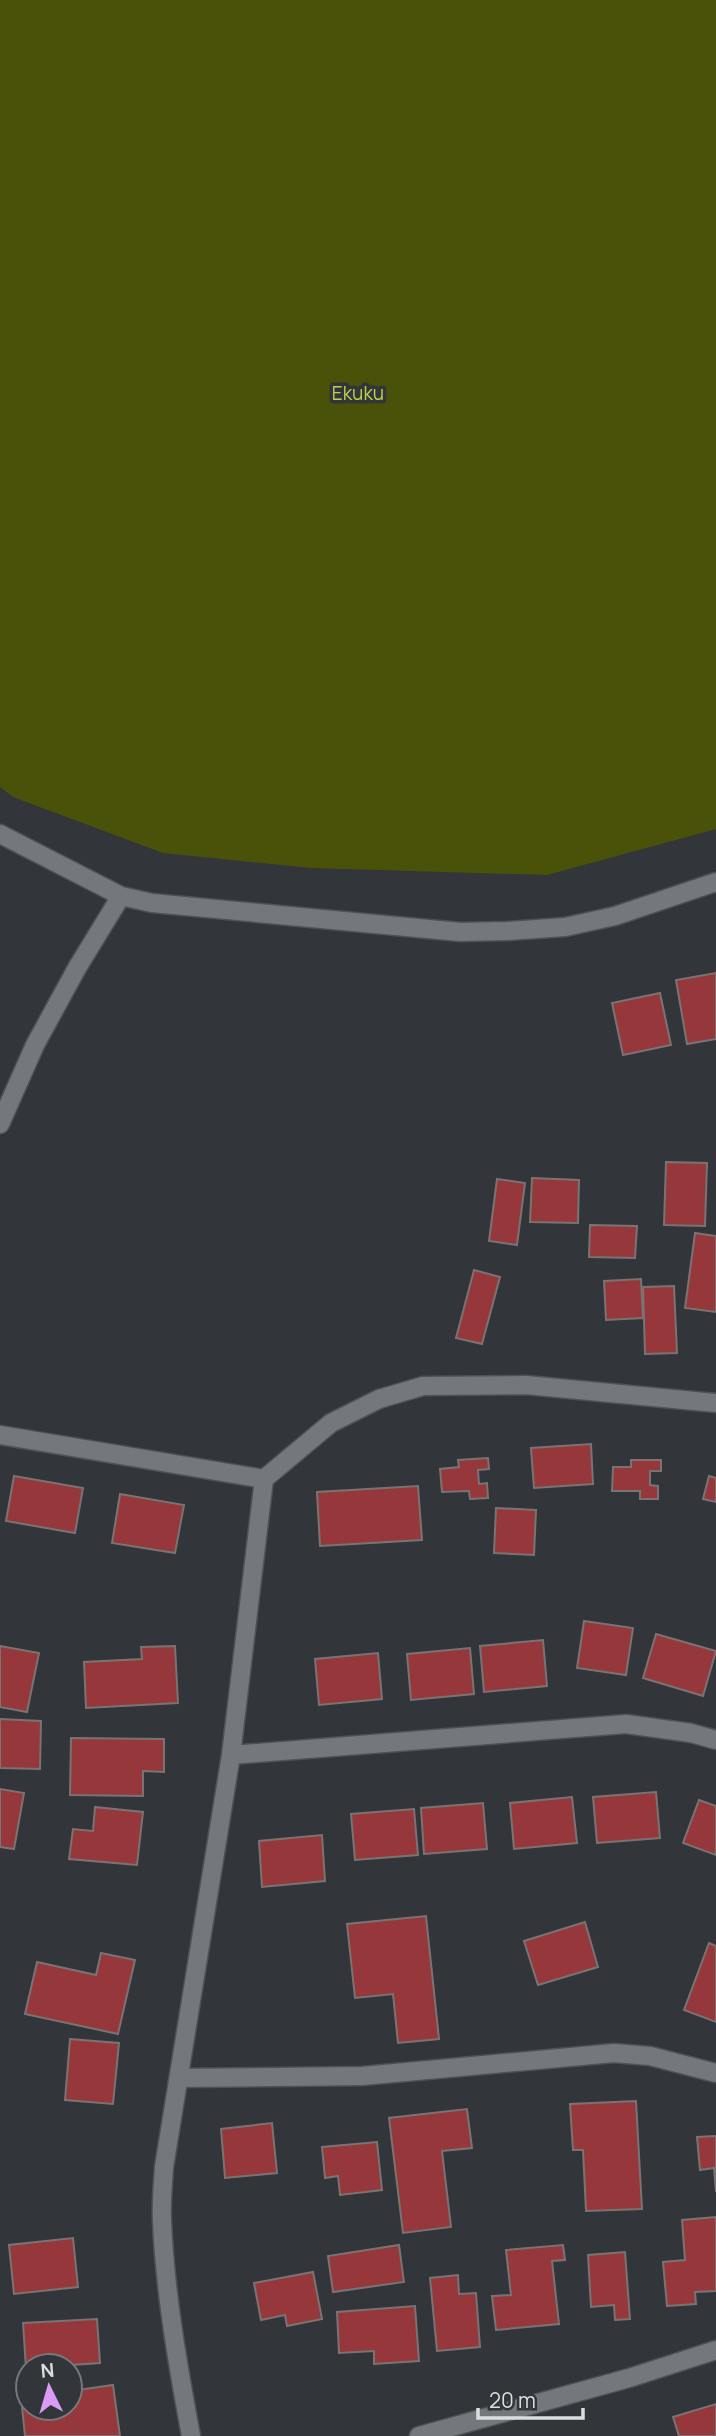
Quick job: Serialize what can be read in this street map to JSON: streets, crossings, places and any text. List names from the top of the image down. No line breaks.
{"parks":["Ekuku"],"scale_bar":"20 m","north":"top"}
